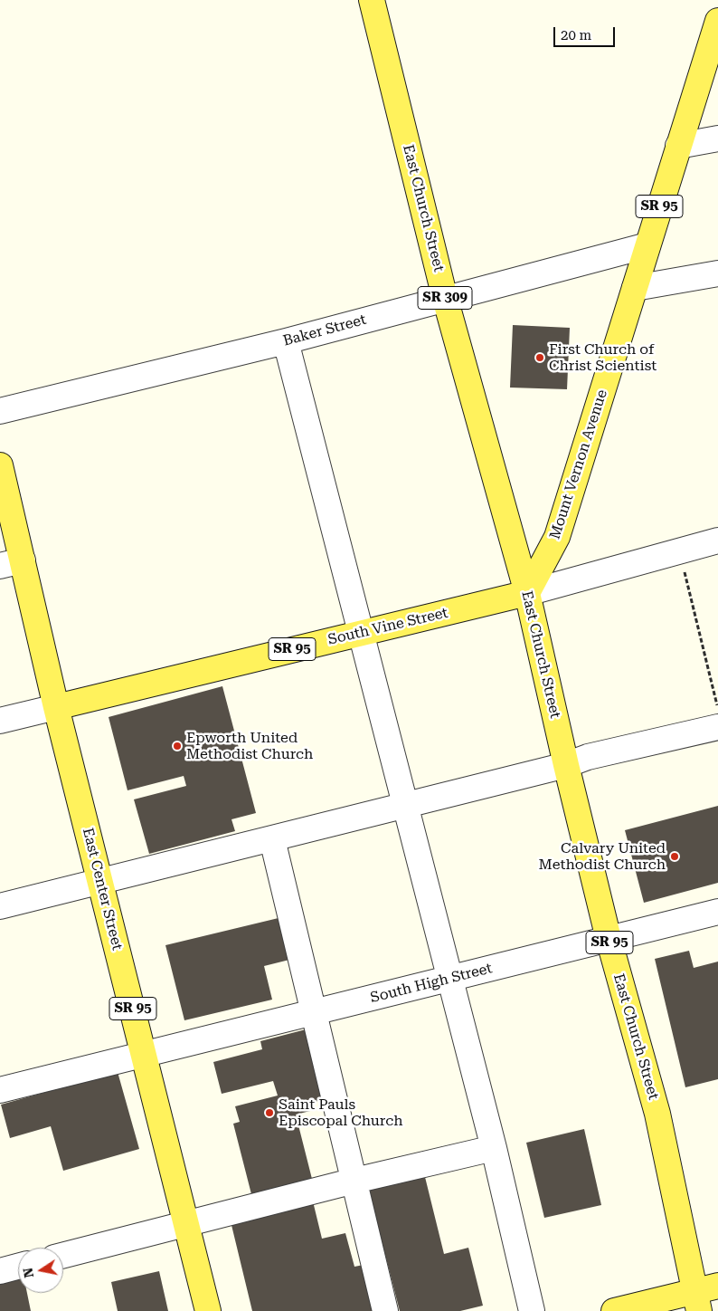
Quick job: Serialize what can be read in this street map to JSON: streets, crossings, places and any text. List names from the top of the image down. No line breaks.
{"streets":{"main road":["SR 95","East Church Street","SR 309","Mount Vernon Avenue","South Vine Street","East Center Street"],"street":["Baker Street","South High Street"]},"crossings":[["East Church Street","Baker Street"],["East Church Street","Mount Vernon Avenue"],["East Church Street","South Vine Street"],["East Church Street","South High Street"],["Baker Street","Mount Vernon Avenue"],["Mount Vernon Avenue","South Vine Street"],["South Vine Street","East Center Street"],["East Center Street","South High Street"]],"places":["First Church of Christ Scientist","Epworth United Methodist Church","Calvary United Methodist Church","Saint Pauls Episcopal Church"],"scale_bar":"20 m","north":"left"}
